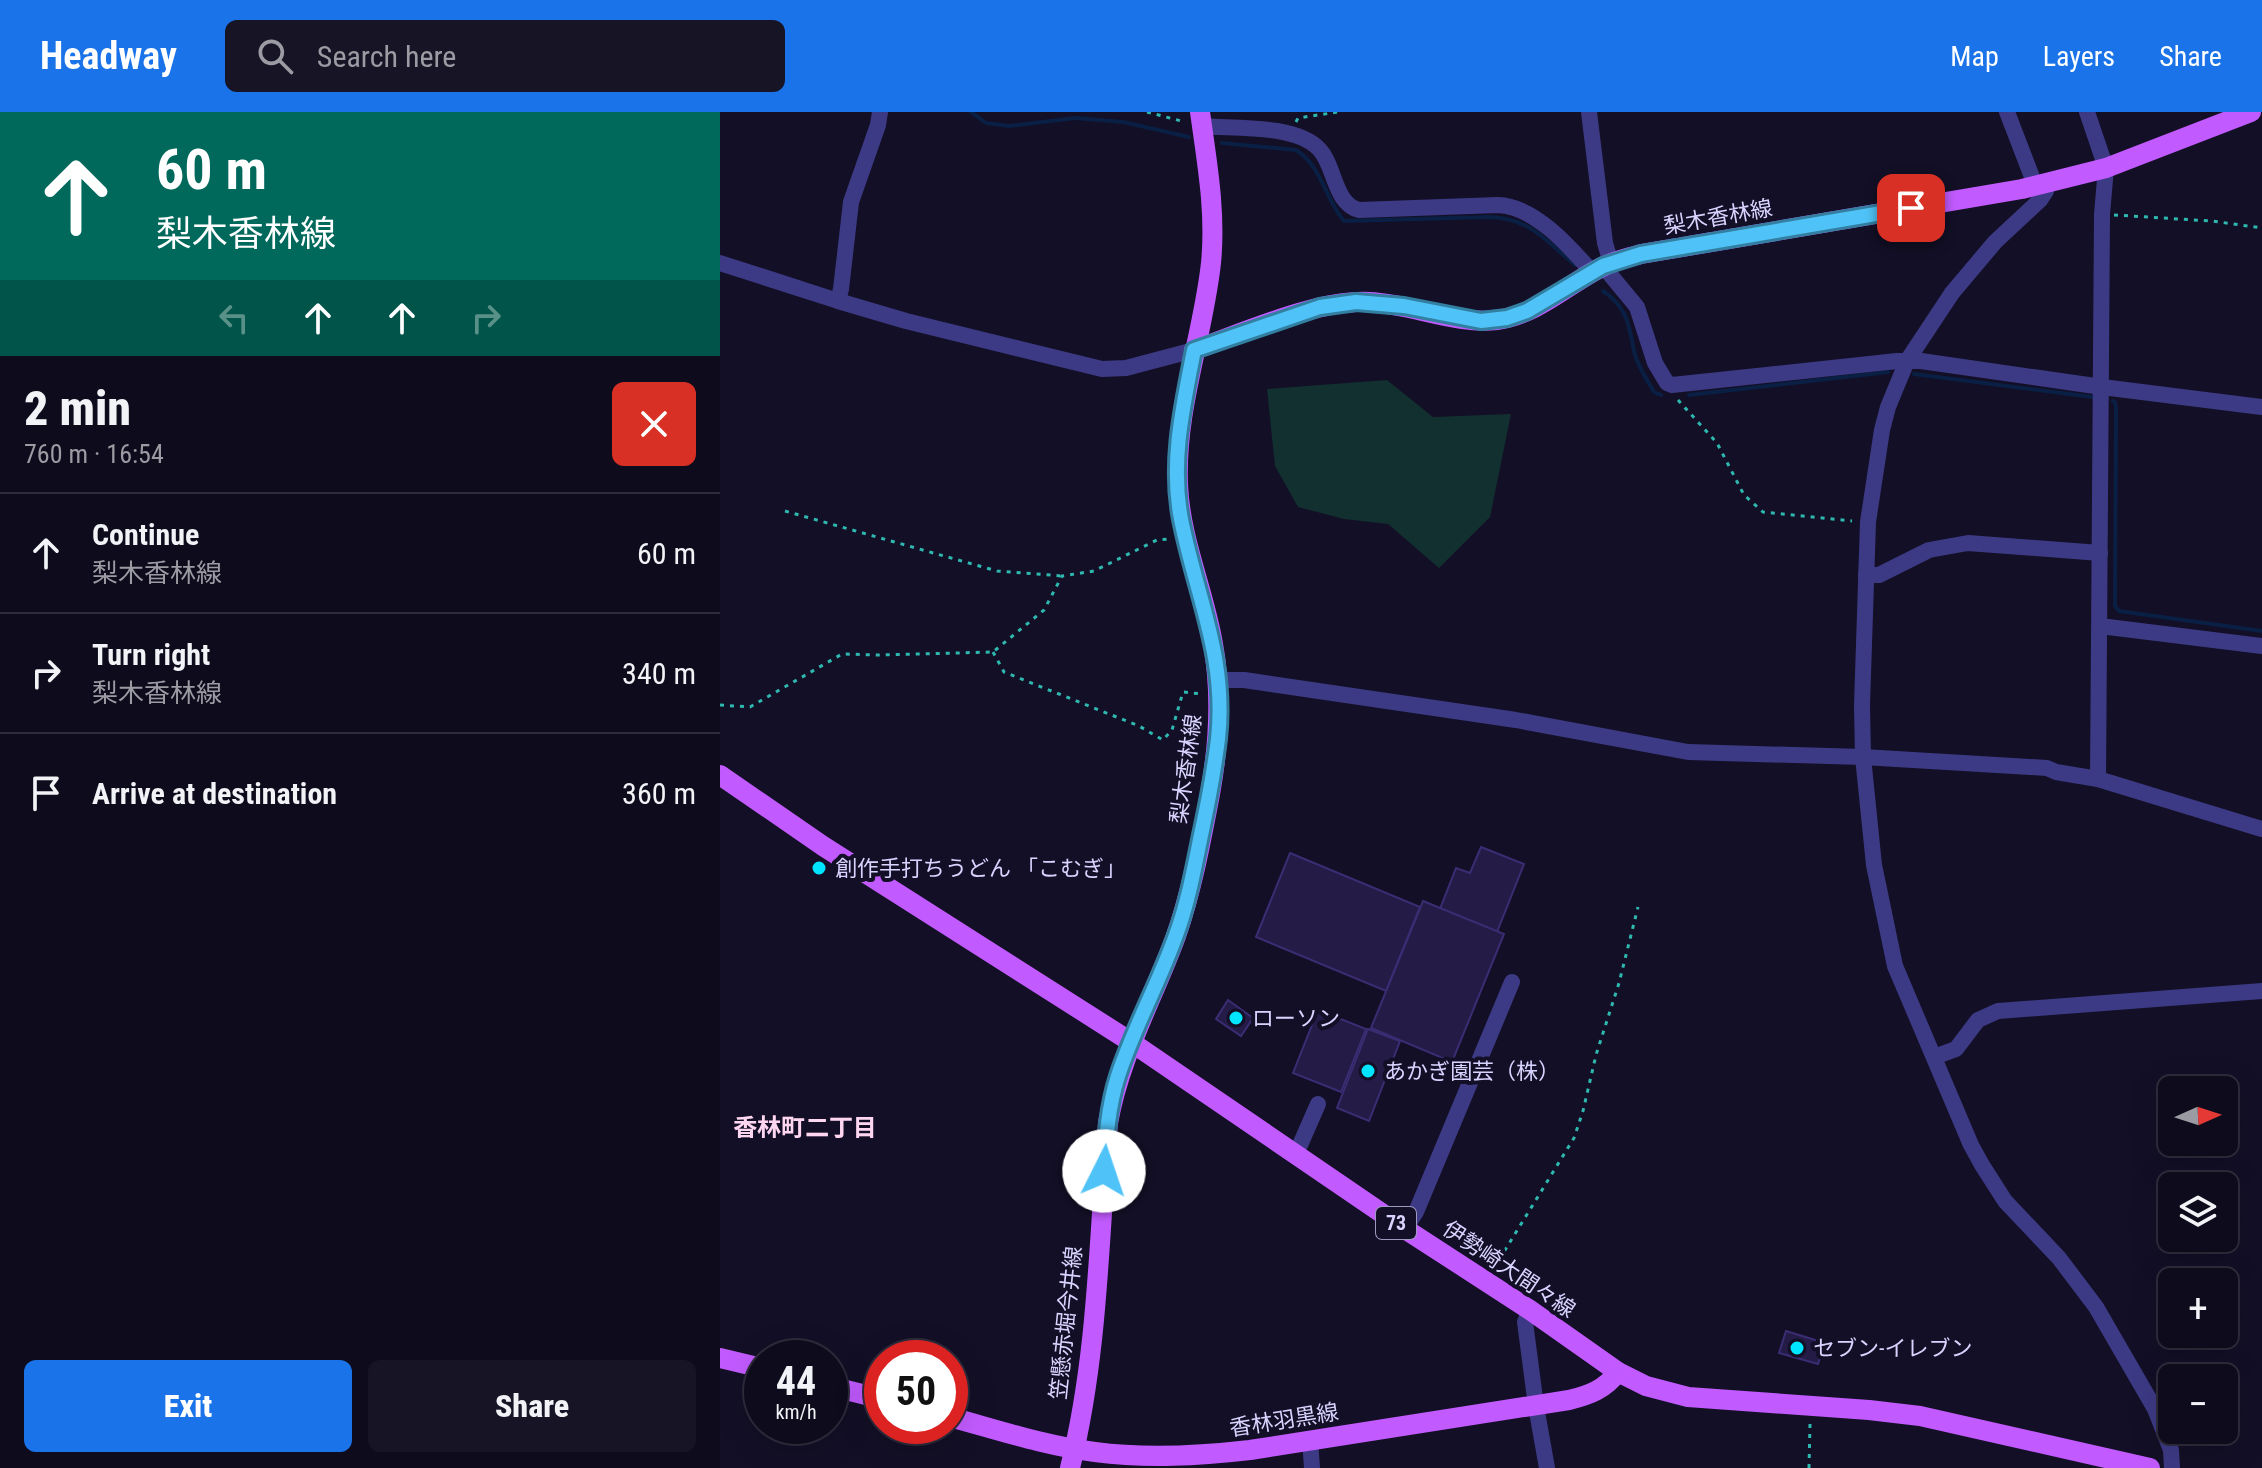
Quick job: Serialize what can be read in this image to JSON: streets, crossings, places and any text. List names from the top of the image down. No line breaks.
{"streets":{"main road":["梨木香林線","73","伊勢崎大間々線","笠懸赤堀今井線","香林羽黒線"]},"crossings":[["梨木香林線","伊勢崎大間々線"],["梨木香林線","笠懸赤堀今井線"],["伊勢崎大間々線","笠懸赤堀今井線"],["伊勢崎大間々線","香林羽黒線"],["笠懸赤堀今井線","香林羽黒線"]],"districts":["香林町二丁目"],"places":["創作手打ちうどん 「こむぎ」","ローソン","あかぎ園芸（株）","セブン-イレブン"],"north":"right","page":{"header":"Headway","search":"Search here","nav":["Map","Layers","Share"],"turn":["60 m","梨木香林線"],"heading":["2 min","760 m · 16:54"],"list":[{"name":"Continue","note":"梨木香林線","value":"60 m"},{"name":"Turn right","note":"梨木香林線","value":"340 m"},{"name":"Arrive at destination","value":"360 m"}],"map_buttons":["+","−"],"speed":"44 km/h","limit":"50","buttons":["Exit","Share"]}}
